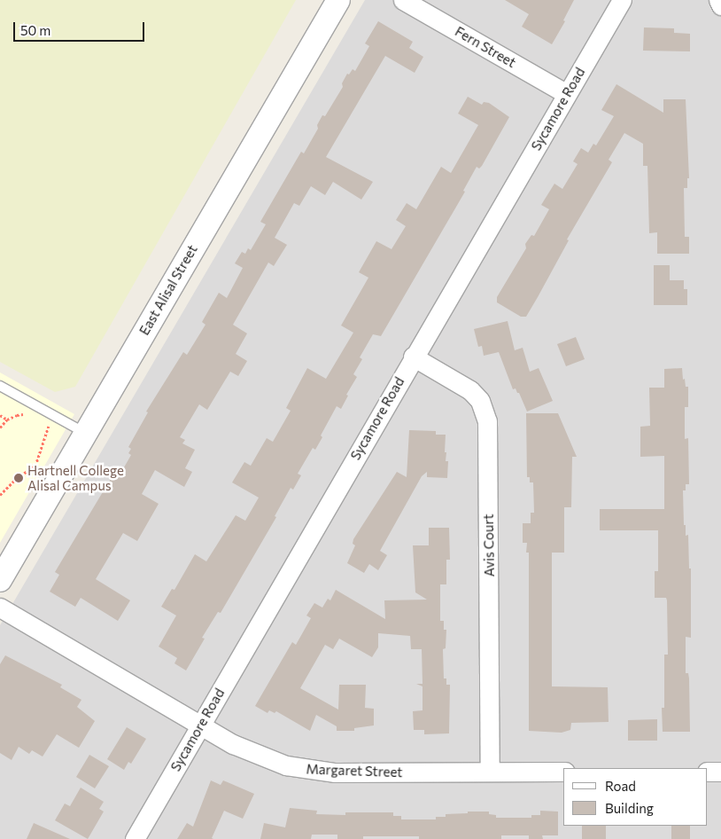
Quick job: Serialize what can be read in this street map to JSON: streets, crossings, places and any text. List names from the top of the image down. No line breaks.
{"streets":{"street":["Fern Street","Sycamore Road","East Alisal Street","Avis Court","Margaret Street"]},"crossings":[["Fern Street","Sycamore Road"],["Sycamore Road","Avis Court"],["Sycamore Road","Margaret Street"],["Avis Court","Margaret Street"]],"places":["Hartnell College Alisal Campus"],"legend":["Road","Building"],"scale_bar":"50 m"}
